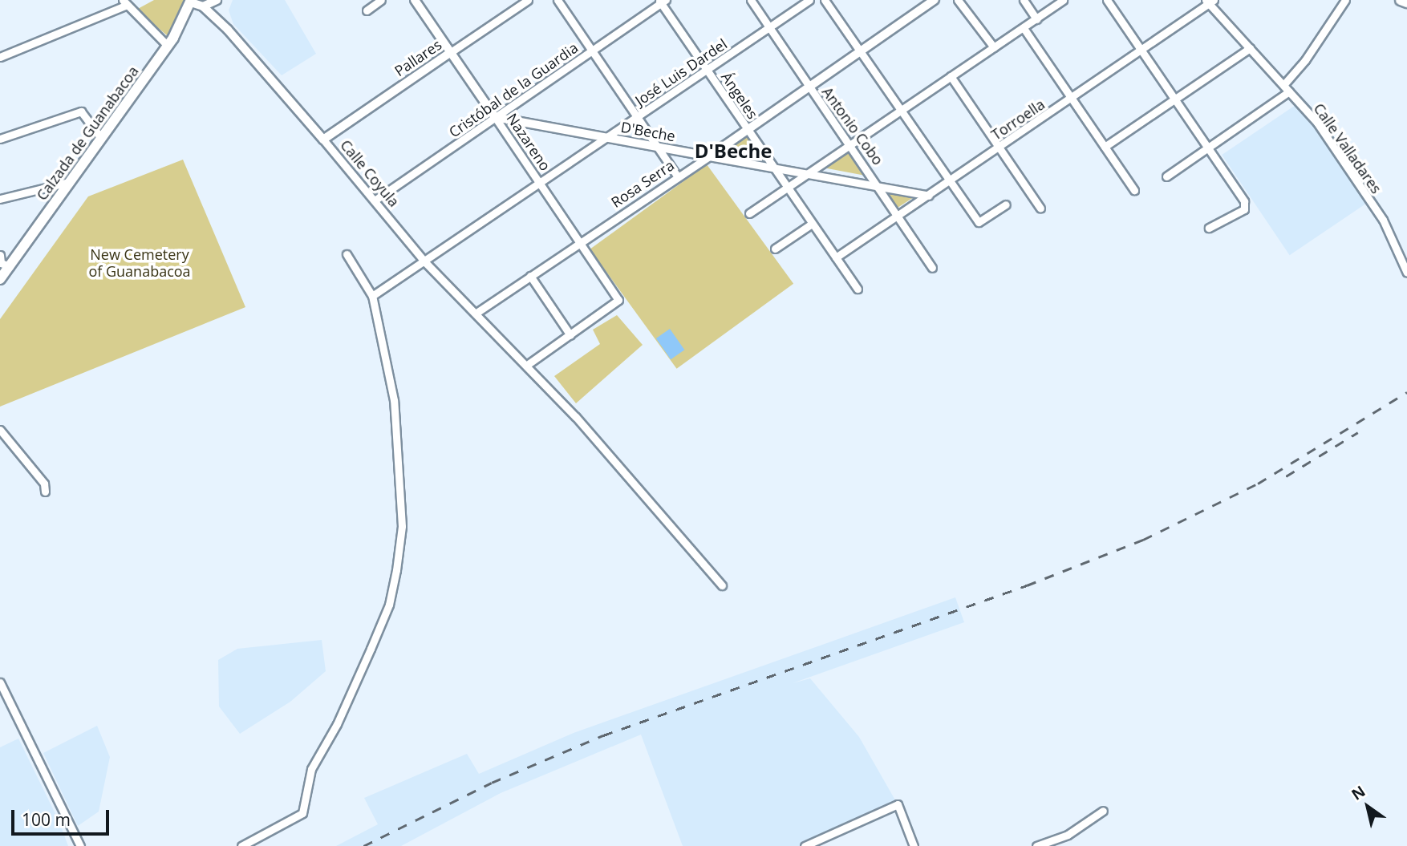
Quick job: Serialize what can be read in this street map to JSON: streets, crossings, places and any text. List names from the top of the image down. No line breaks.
{"streets":{"main road":["Calzada de Guanabacoa"],"street":["Pallares","José Luis Dardel","Cristóbal de la Guardia","Ángeles","Torroella","Antonio Cobo","D'Beche","Nazareno","Calle Valladares","Calle Coyula","Rosa Serra"]},"crossings":[["Pallares","Nazareno"],["Pallares","Calle Coyula"],["José Luis Dardel","Ángeles"],["José Luis Dardel","Antonio Cobo"],["José Luis Dardel","D'Beche"],["José Luis Dardel","Nazareno"],["José Luis Dardel","Calle Coyula"],["Cristóbal de la Guardia","Ángeles"],["Cristóbal de la Guardia","D'Beche"],["Cristóbal de la Guardia","Nazareno"],["Cristóbal de la Guardia","Calle Coyula"],["Ángeles","Torroella"],["Ángeles","D'Beche"],["Ángeles","Rosa Serra"],["Torroella","Antonio Cobo"],["Torroella","D'Beche"],["Torroella","Calle Valladares"],["Antonio Cobo","D'Beche"],["Antonio Cobo","Rosa Serra"],["D'Beche","Nazareno"],["D'Beche","Rosa Serra"],["Calzada de Guanabacoa","Calle Coyula"],["Nazareno","Rosa Serra"],["Calle Coyula","Rosa Serra"]],"districts":["D'Beche"],"parks":["New Cemetery of Guanabacoa"],"scale_bar":"100 m","north":"top left"}
